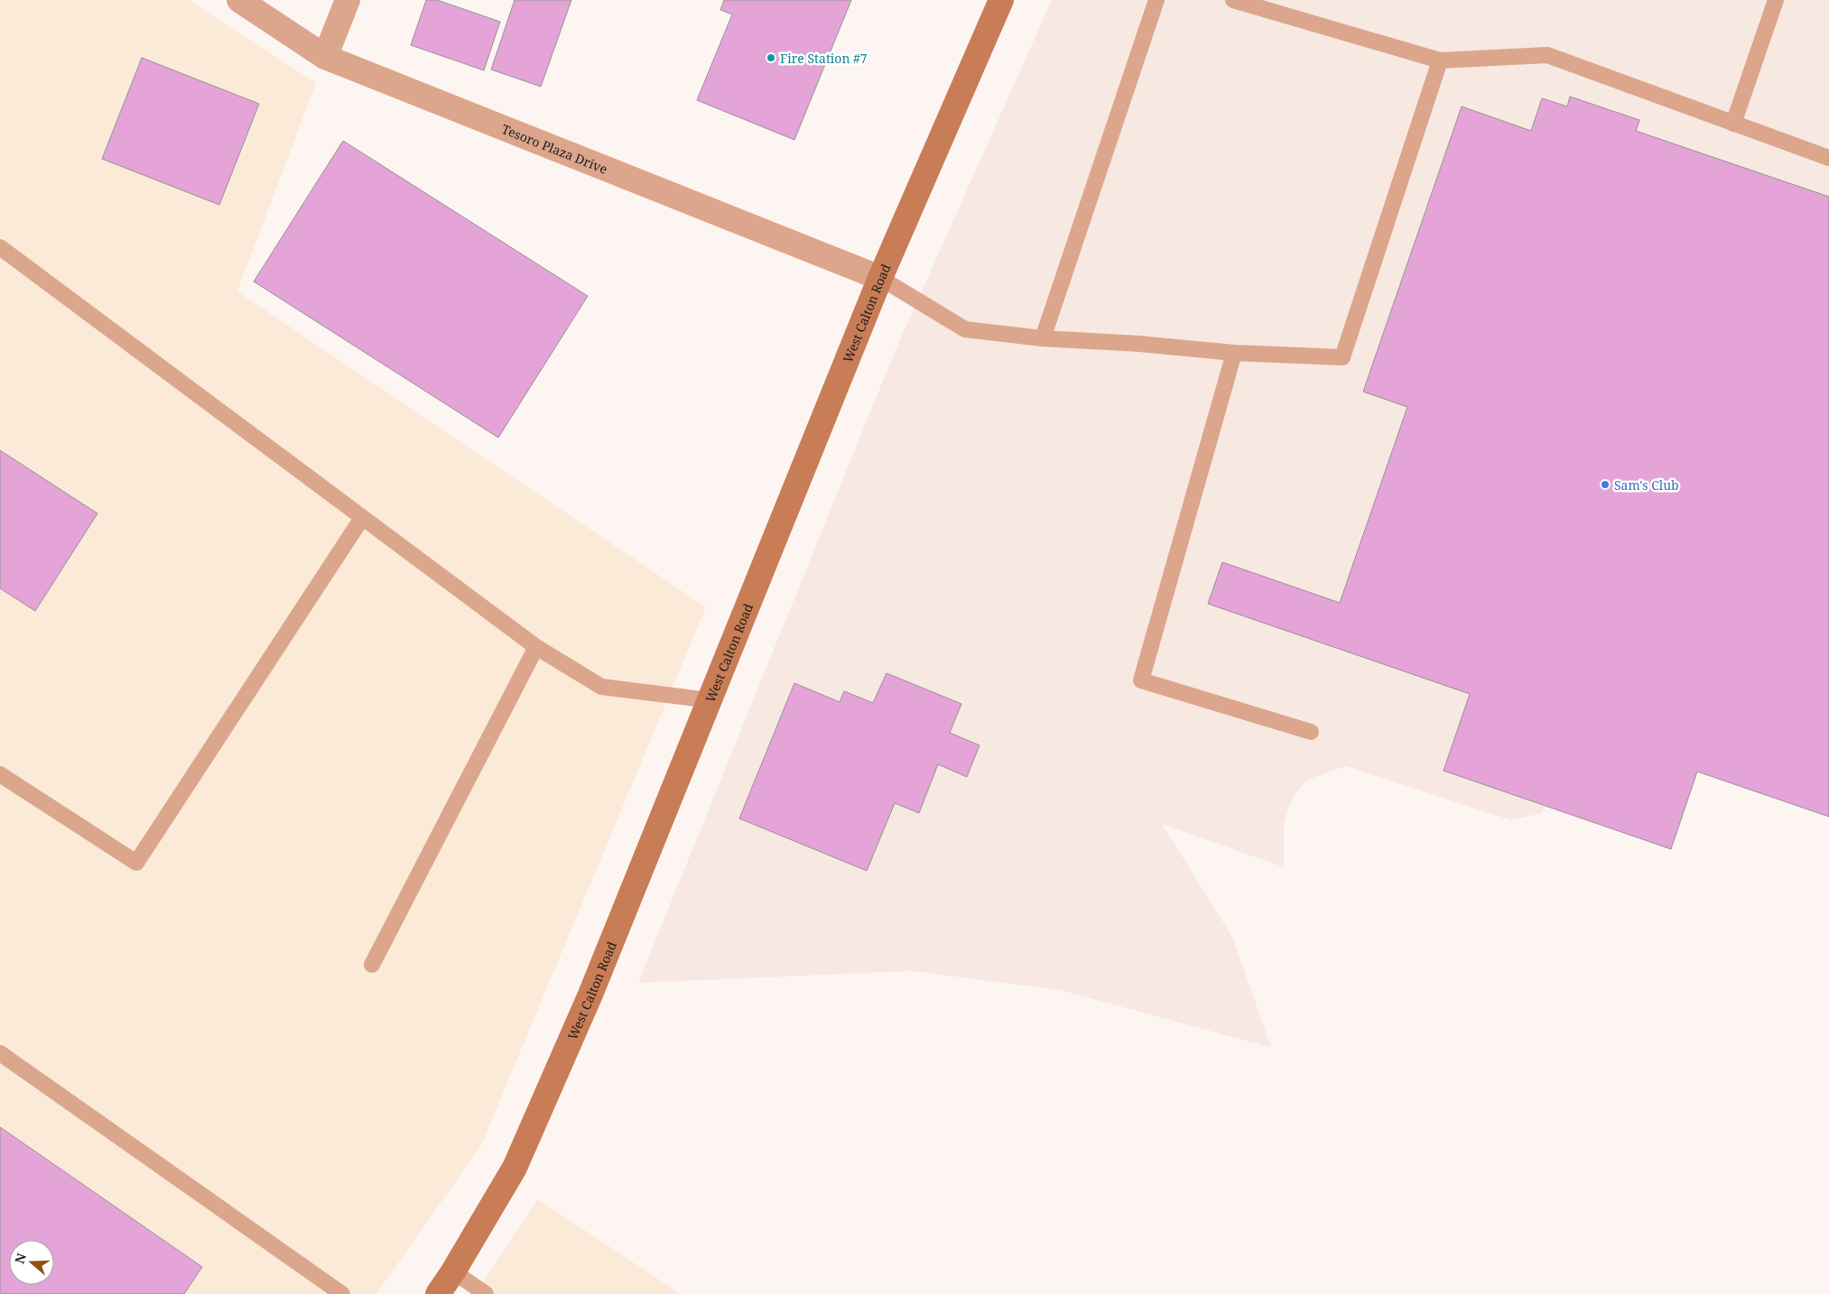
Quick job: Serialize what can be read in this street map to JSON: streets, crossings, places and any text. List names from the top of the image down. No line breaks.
{"streets":{"main road":["West Calton Road"],"street":["Tesoro Plaza Drive"]},"crossings":[["Tesoro Plaza Drive","West Calton Road"]],"places":["Fire Station #7","Sam's Club"],"north":"left"}
